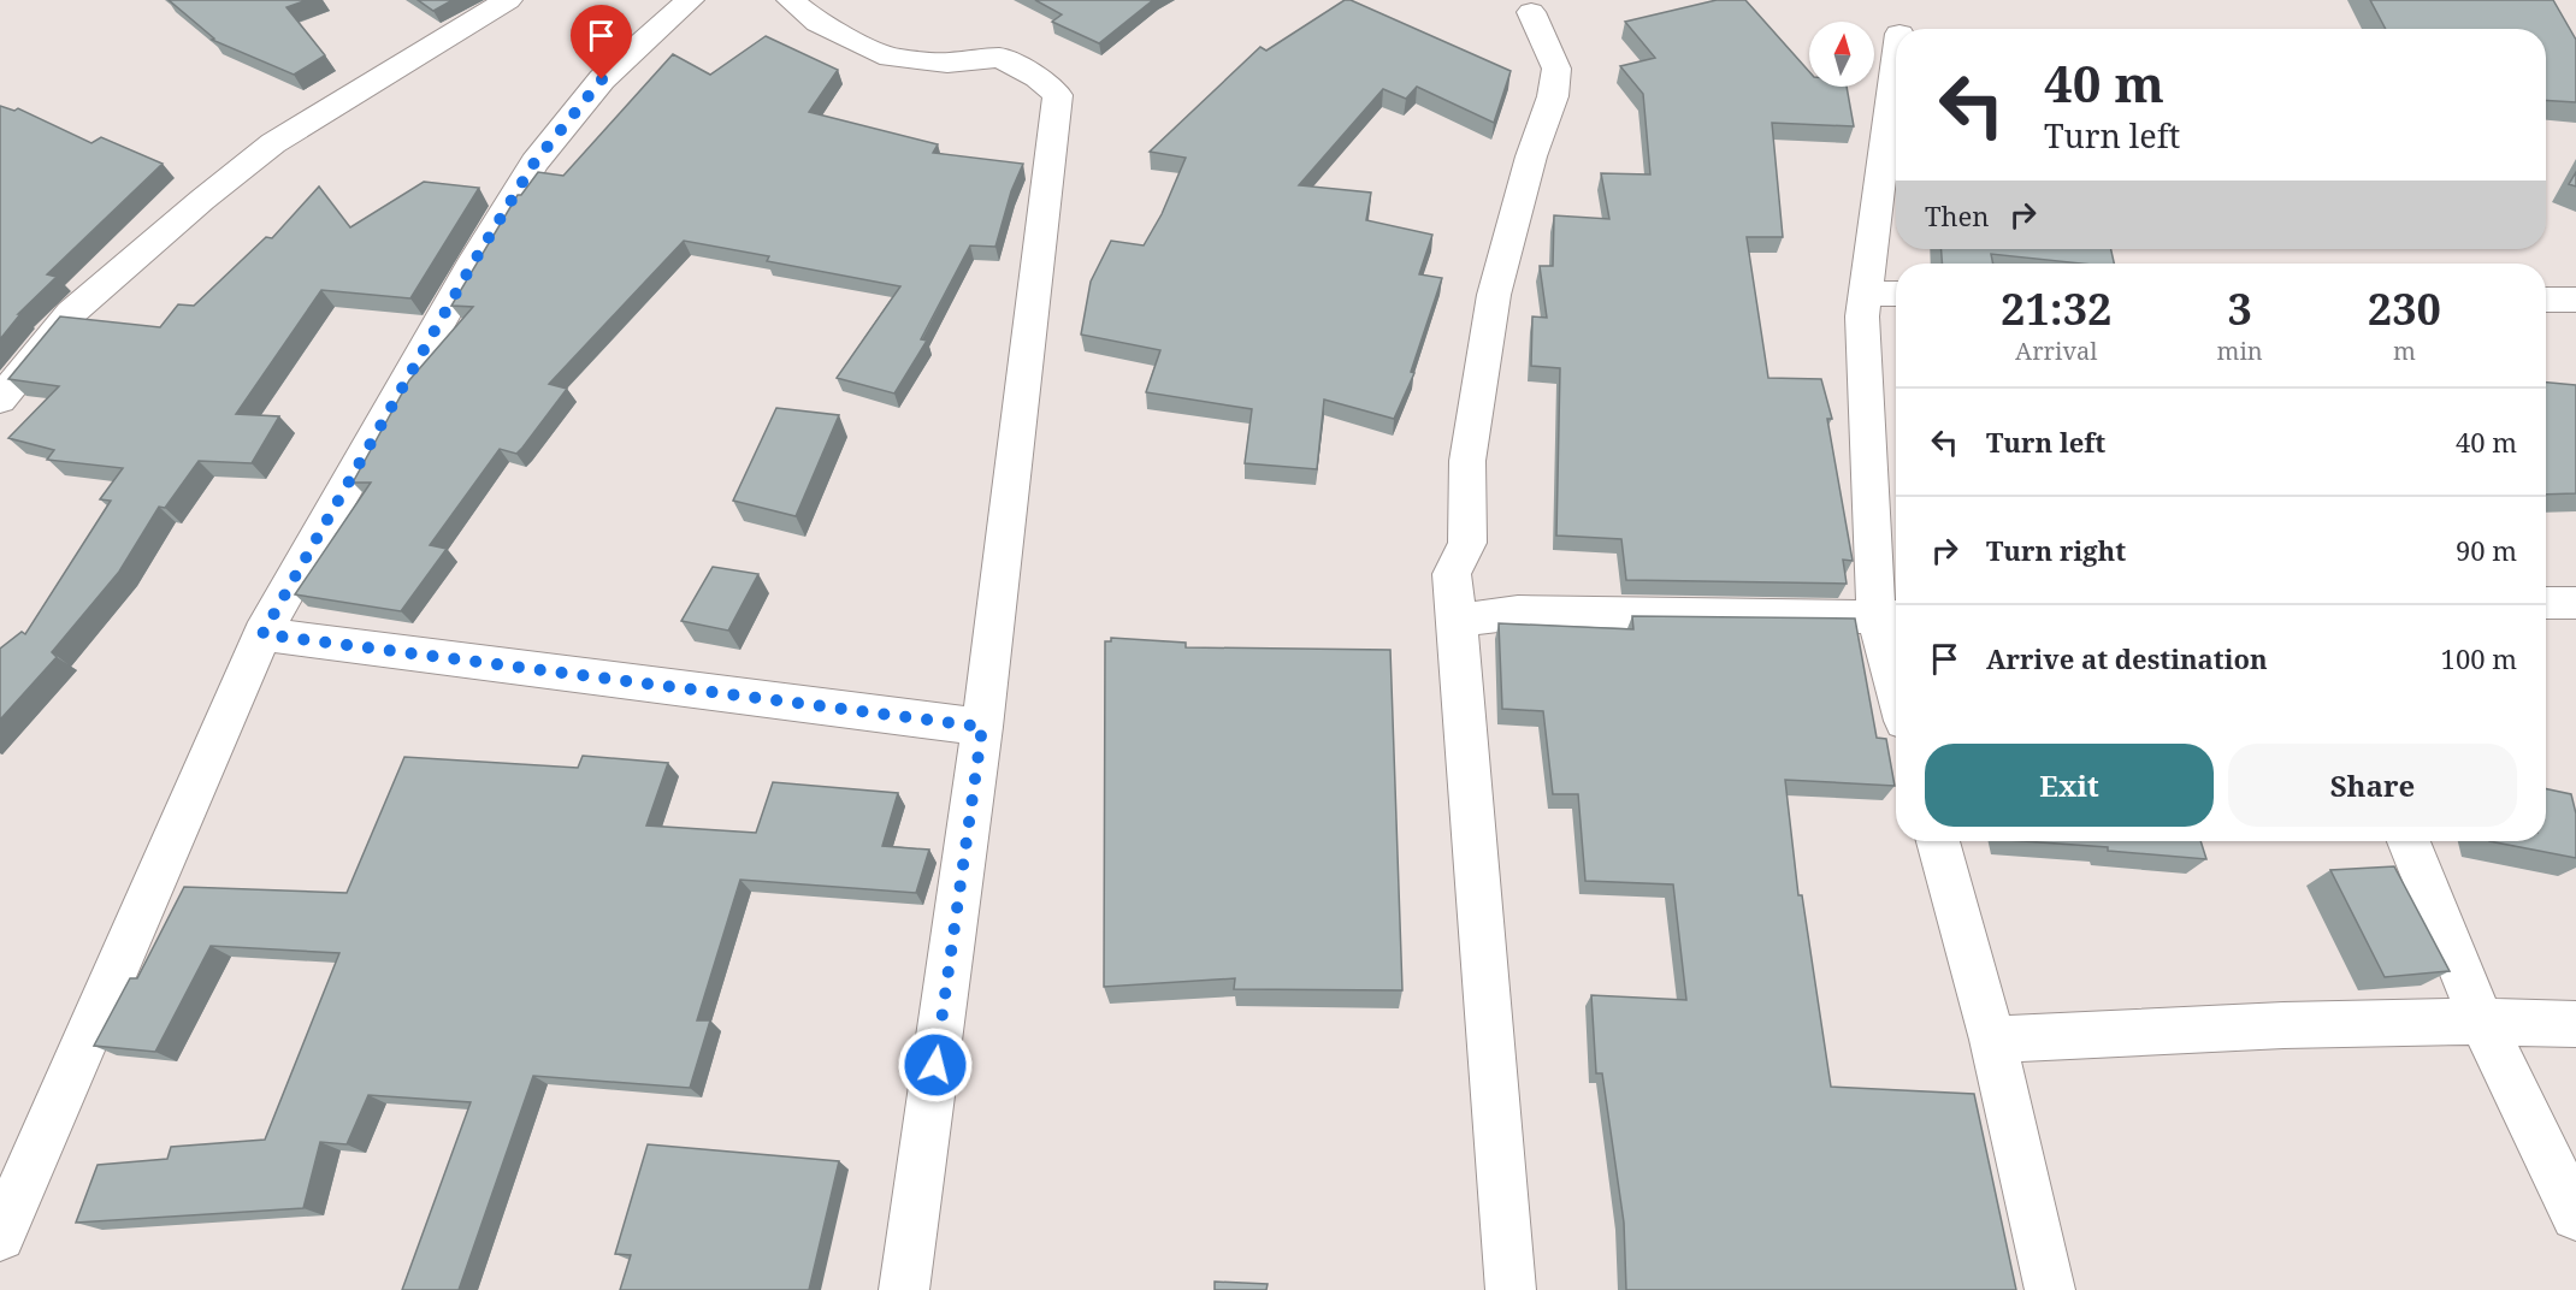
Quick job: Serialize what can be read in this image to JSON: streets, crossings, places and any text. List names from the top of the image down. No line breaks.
{"north":"top","page":{"turn":["40 m","Turn left"],"then":"Then","eta":["21:32","Arrival","3","min","230","m"],"list":[{"name":"Turn left","value":"40 m"},{"name":"Turn right","value":"90 m"},{"name":"Arrive at destination","value":"100 m"}],"buttons":["Exit","Share"]}}
